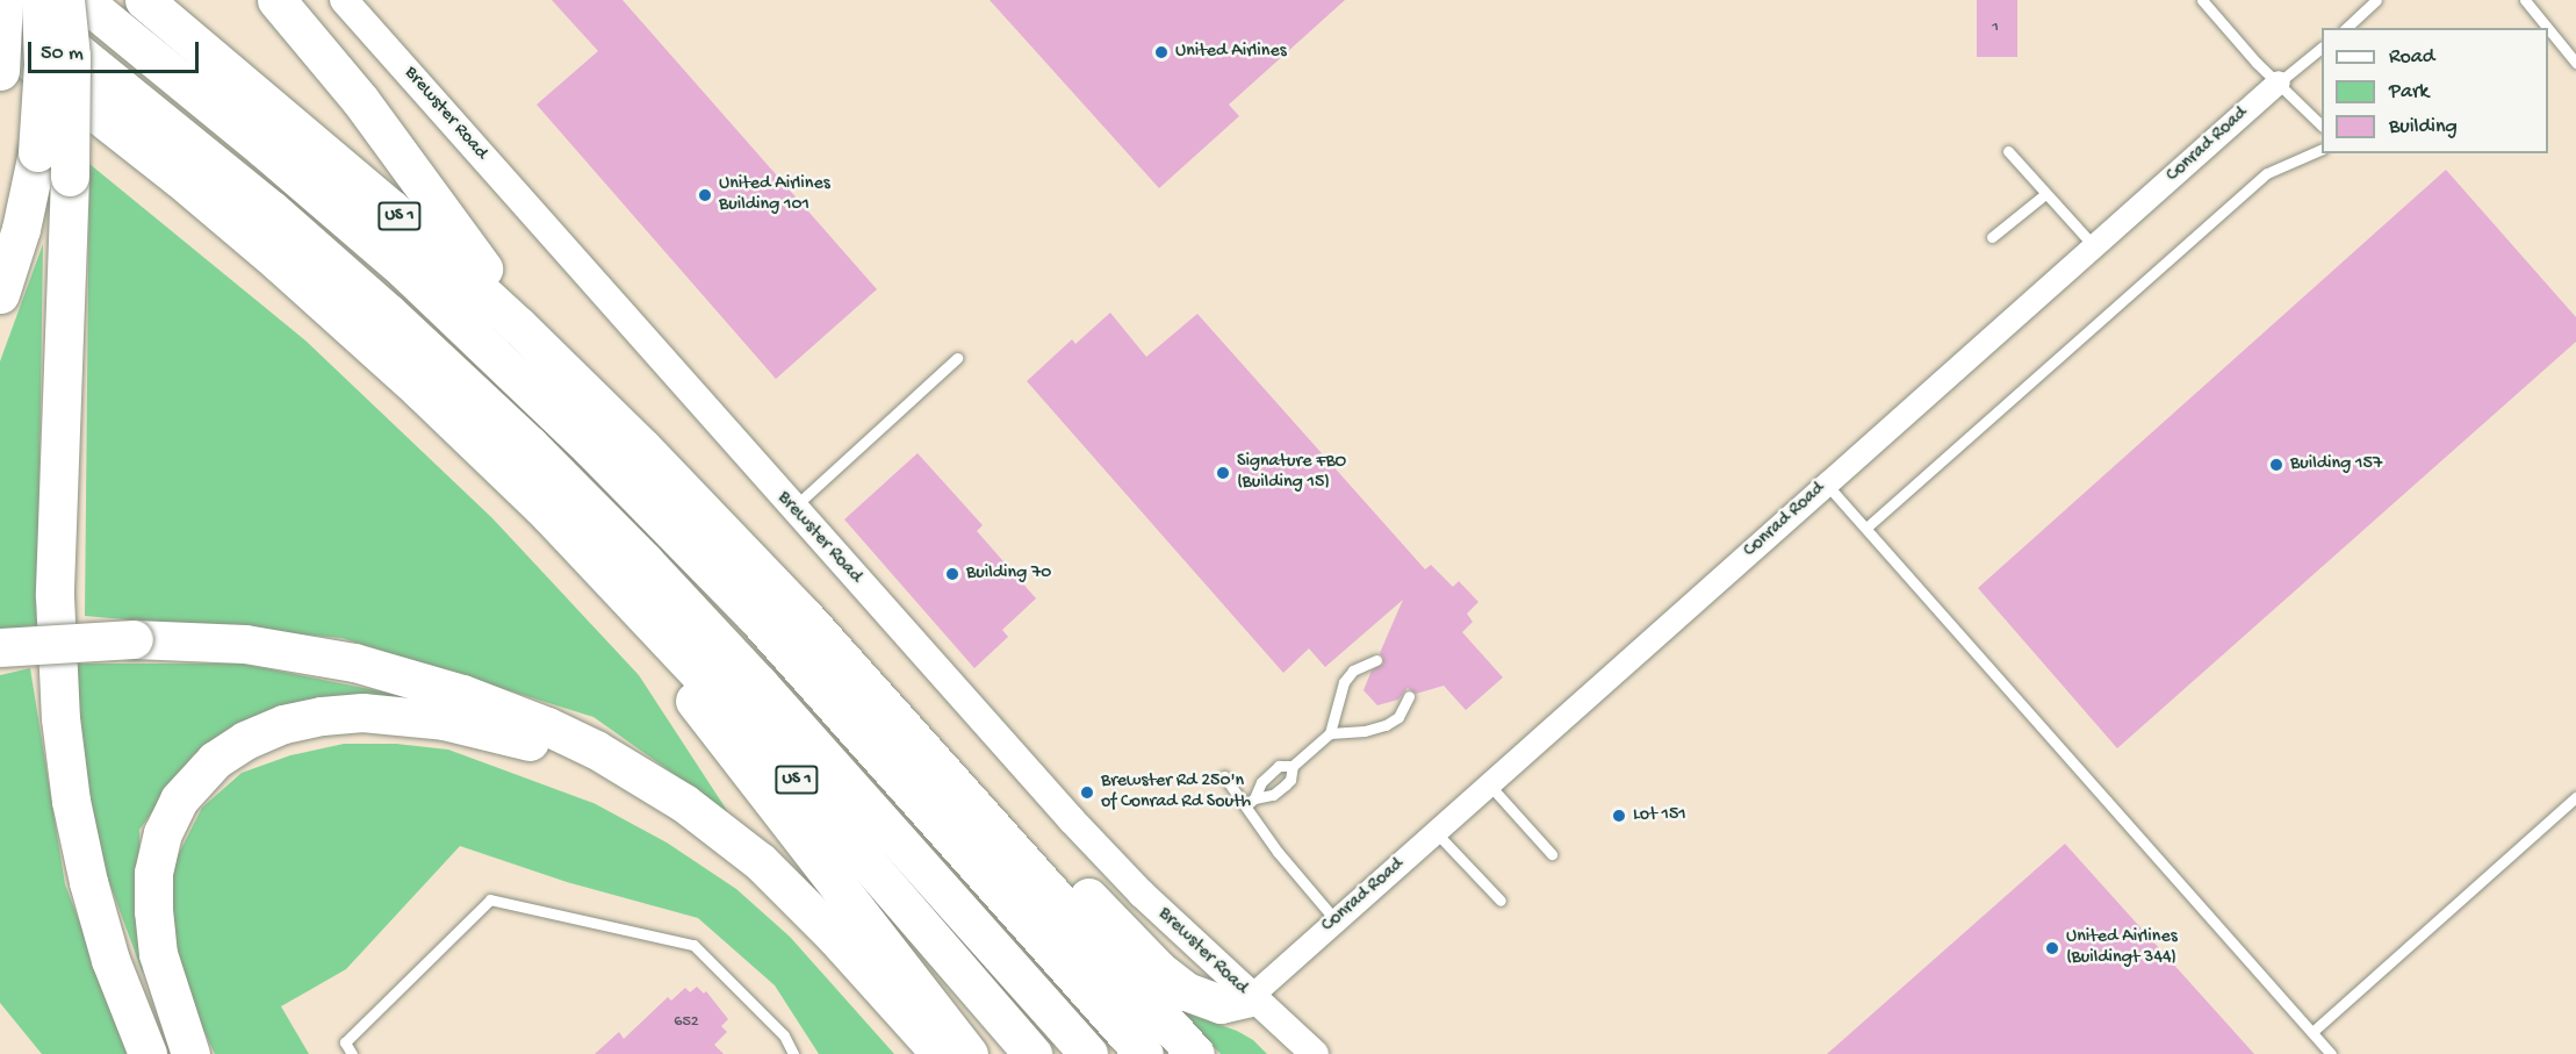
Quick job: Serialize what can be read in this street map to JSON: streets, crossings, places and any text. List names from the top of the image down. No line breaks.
{"streets":{"highway":["US 1"],"street":["Brewster Road","Conrad Road"]},"crossings":[["Brewster Road","Conrad Road"]],"places":["United Airlines","United Airlines Building 101","Building 157","Signature FBO (Building 15)","Building 70","Brewster Rd 250'n of Conrad Rd South","Lot 151","United Airlines (Buildingt 344)"],"house_numbers":["1","652"],"legend":["Road","Park","Building"],"scale_bar":"50 m"}
